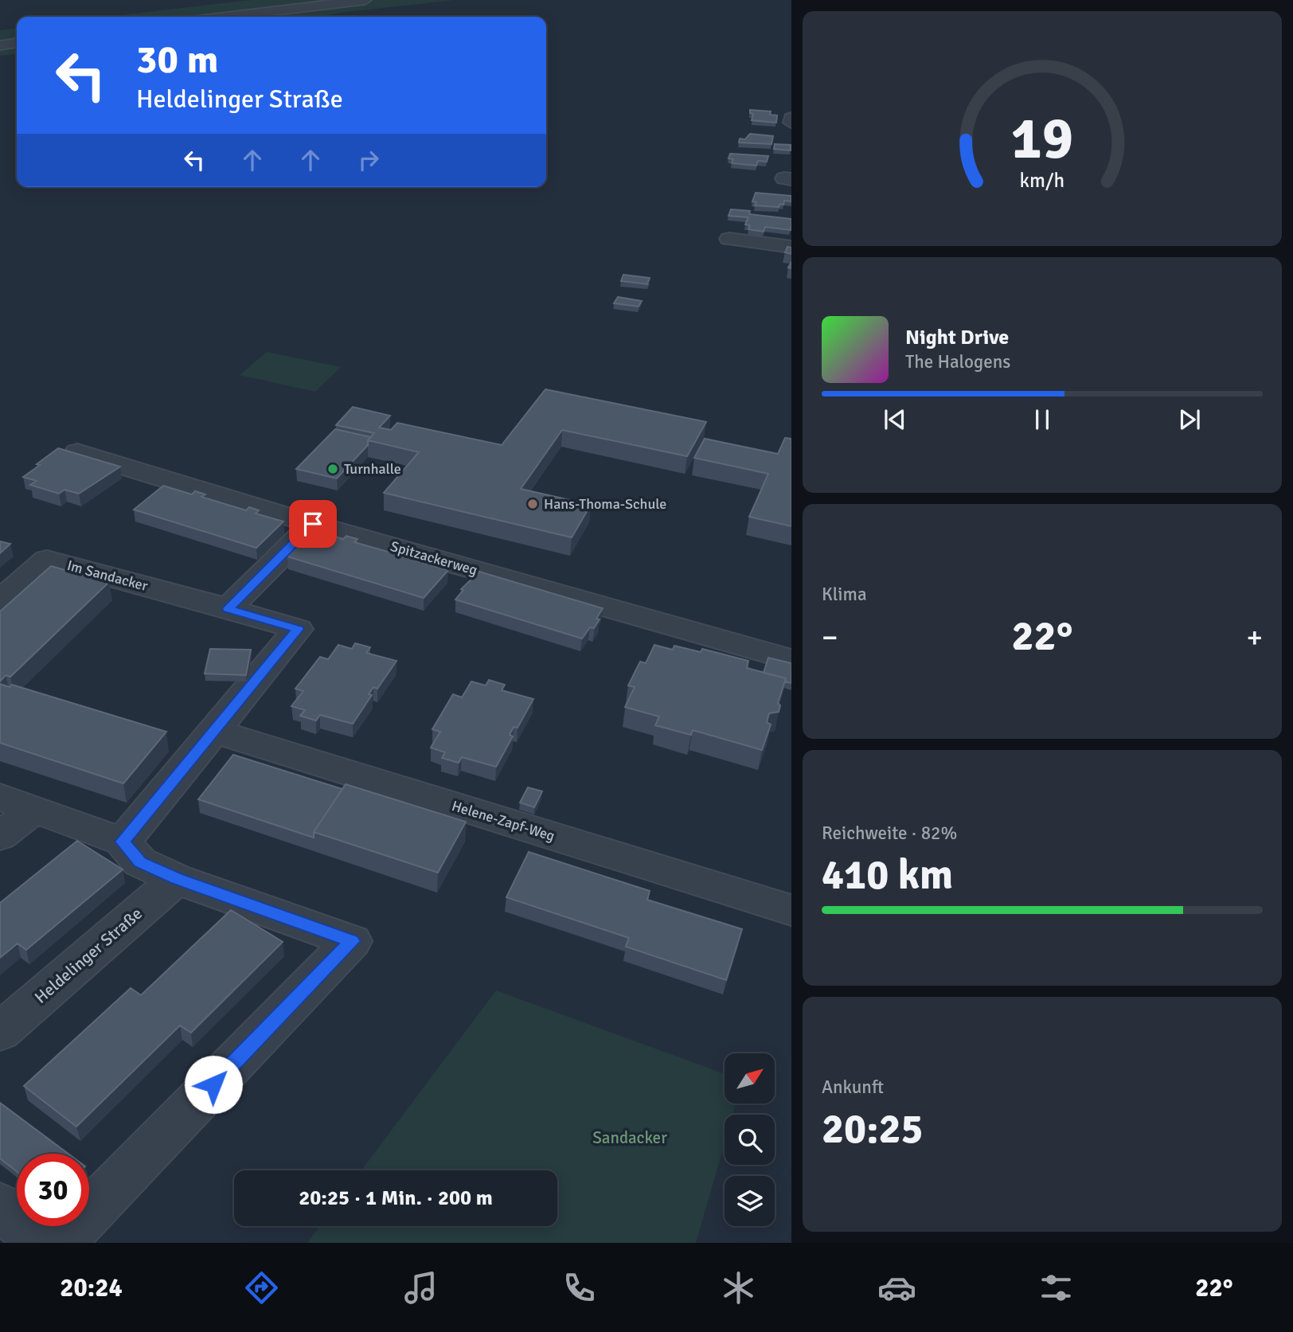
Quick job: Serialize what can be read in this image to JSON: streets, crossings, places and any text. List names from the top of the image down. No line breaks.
{"streets":{"street":["Spitzackerweg","Im Sandacker","Helene-Zapf-Weg","Heldelinger Straße"]},"crossings":[["Im Sandacker","Helene-Zapf-Weg"]],"parks":["Sandacker"],"places":["Turnhalle","Hans-Thoma-Schule"],"north":"top right","page":{"turn":["30 m","Heldelinger Straße"],"song":["Night Drive","The Halogens"],"tile":["Klima",["Reichweite · 82%","410 km"],["Ankunft","20:25"]],"heat":["−","22°","+"],"limit":"30","trip":"20:25 · 1 Min. · 200 m","tabs":["20:24","22°"],"gauge":["19","km/h"]}}
